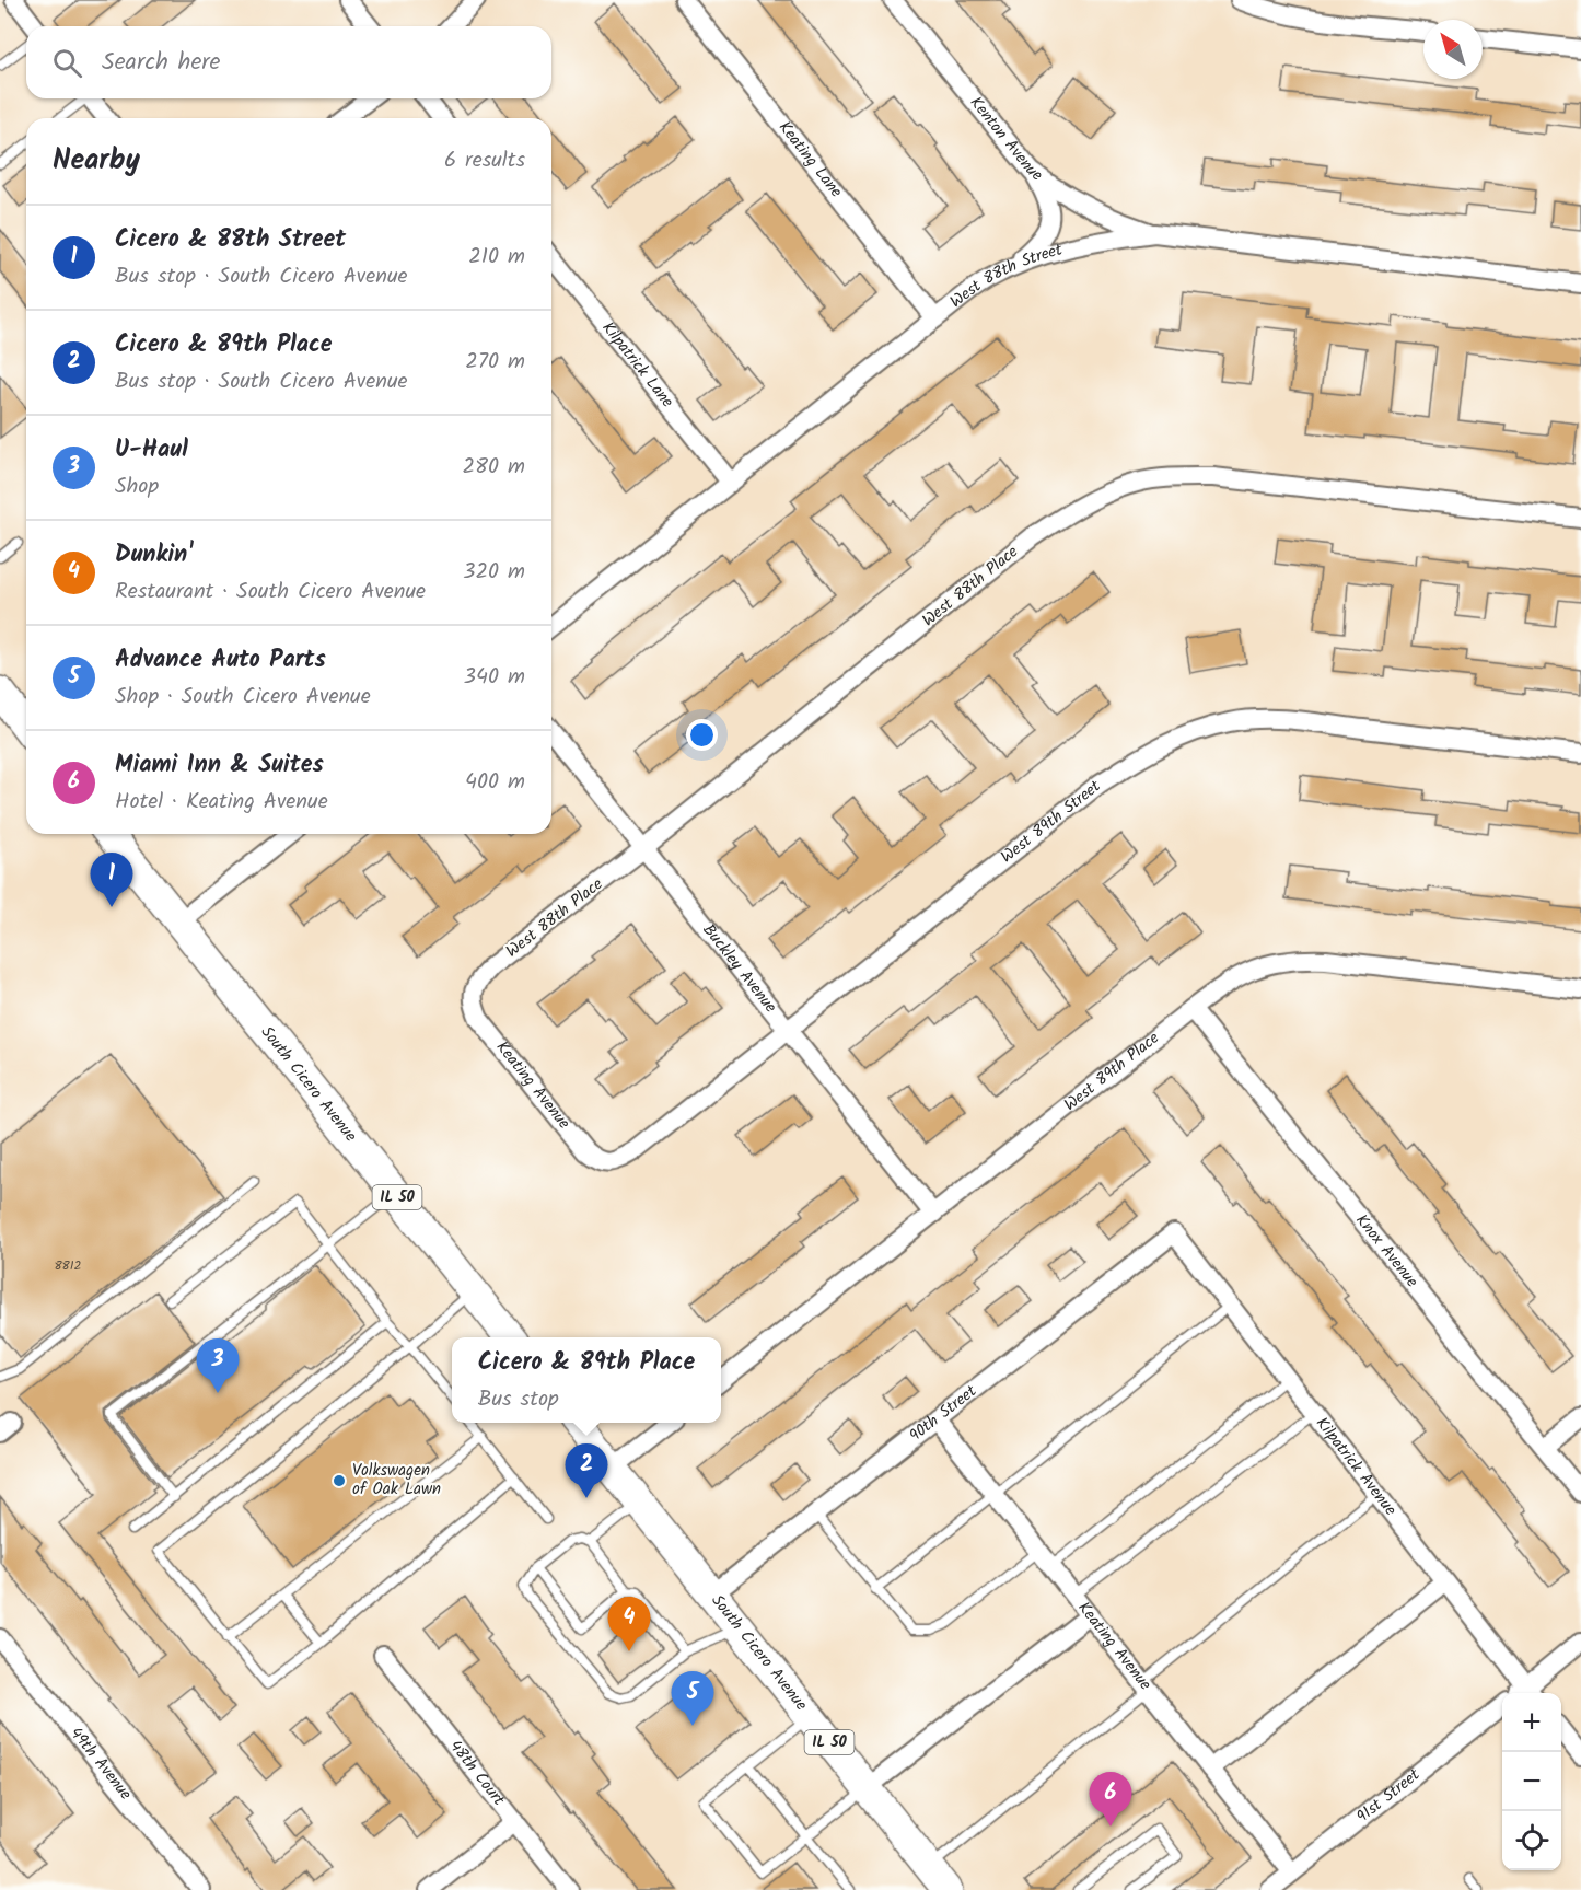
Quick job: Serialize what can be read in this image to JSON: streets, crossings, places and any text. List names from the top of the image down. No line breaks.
{"streets":{"main road":["South Cicero Avenue","IL 50"],"street":["Kenton Avenue","Keating Lane","West 88th Street","Kilpatrick Lane","West 88th Place","West 89th Street","Buckley Avenue","West 89th Place","Keating Avenue","Knox Avenue","90th Street","Kilpatrick Avenue","49th Avenue","48th Court","91st Street"]},"crossings":[["Kenton Avenue","West 88th Street"],["Keating Lane","West 88th Street"],["West 88th Street","Kilpatrick Lane"],["West 88th Place","Buckley Avenue"],["West 88th Place","Keating Avenue"],["West 89th Street","Buckley Avenue"],["West 89th Street","Keating Avenue"],["Buckley Avenue","West 89th Place"],["West 89th Place","Knox Avenue"],["Keating Avenue","90th Street"],["Keating Avenue","91st Street"],["South Cicero Avenue","90th Street"],["90th Street","Kilpatrick Avenue"]],"places":["Volkswagen of Oak Lawn"],"house_numbers":["8812"],"north":"top left","page":{"search":"Search here","heading":["Nearby","6 results"],"list":[{"mark":"1","name":"Cicero & 88th Street","note":"Bus stop · South Cicero Avenue","value":"210 m"},{"mark":"2","name":"Cicero & 89th Place","note":"Bus stop · South Cicero Avenue","value":"270 m"},{"mark":"3","name":"U-Haul","note":"Shop","value":"280 m"},{"mark":"4","name":"Dunkin'","note":"Restaurant · South Cicero Avenue","value":"320 m"},{"mark":"5","name":"Advance Auto Parts","note":"Shop · South Cicero Avenue","value":"340 m"},{"mark":"6","name":"Miami Inn & Suites","note":"Hotel · Keating Avenue","value":"400 m"}],"pins":["1","3","2","4","5","6"],"popup":["Cicero & 89th Place","Bus stop"],"map_buttons":["+","−"]}}
